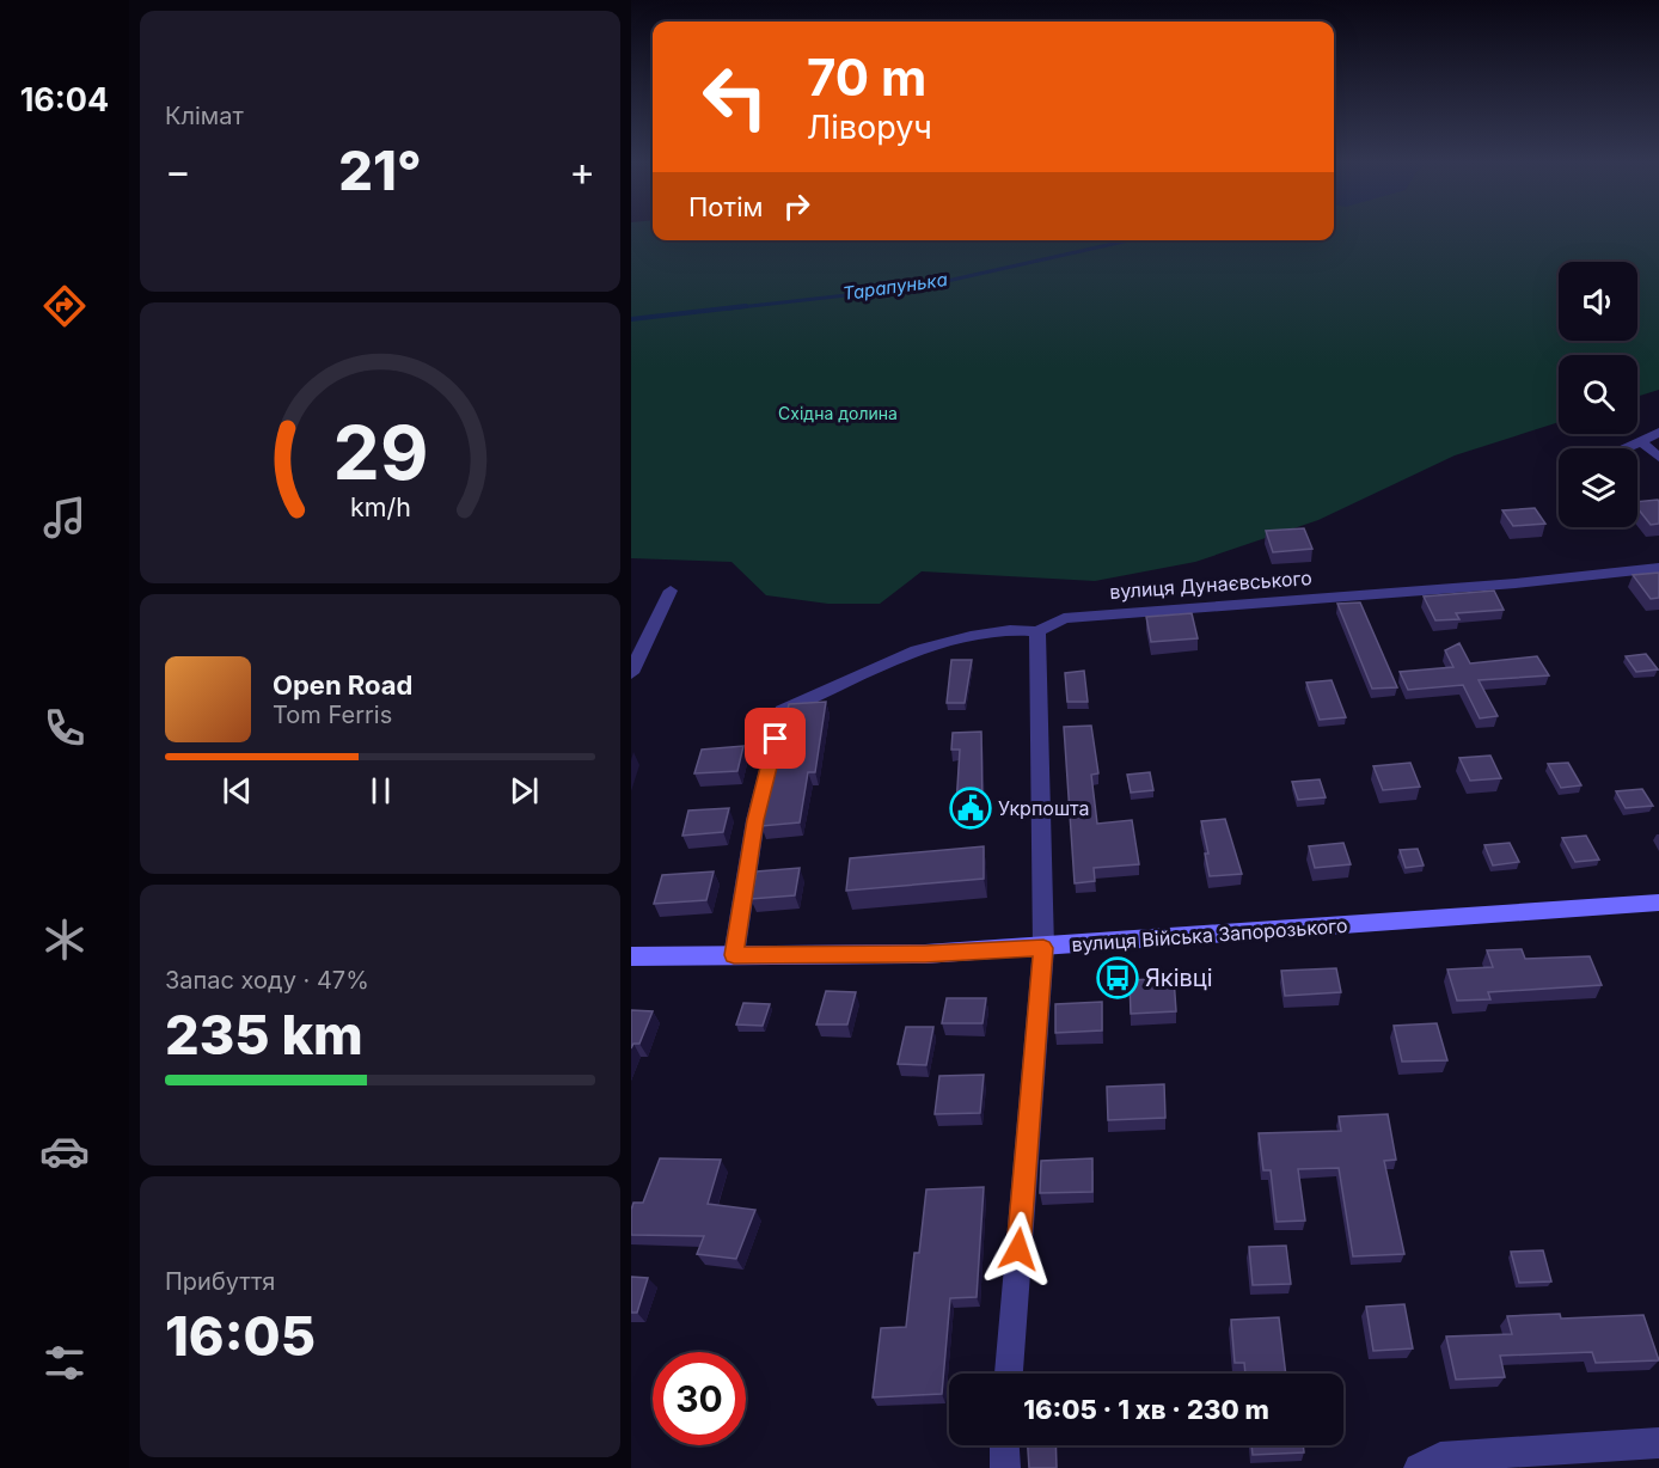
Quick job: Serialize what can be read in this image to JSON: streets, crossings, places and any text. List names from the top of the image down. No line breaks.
{"streets":{"street":["вулиця Дунаєвського","вулиця Війська Запорозького"]},"crossings":[["вулиця Дунаєвського","вулиця Війська Запорозького"]],"water":["Тарапунька"],"parks":["Східна долина"],"places":{"public building":["Укрпошта"],"bus stop":["Яківці"]},"page":{"tabs":"16:04","tile":["Клімат",["Запас ходу · 47%","235 km"],["Прибуття","16:05"]],"turn":["70 m","Ліворуч"],"heat":["−","21°","+"],"then":"Потім","song":["Open Road","Tom Ferris"],"limit":"30","trip":"16:05 · 1 хв · 230 m","gauge":["29","km/h"]}}
